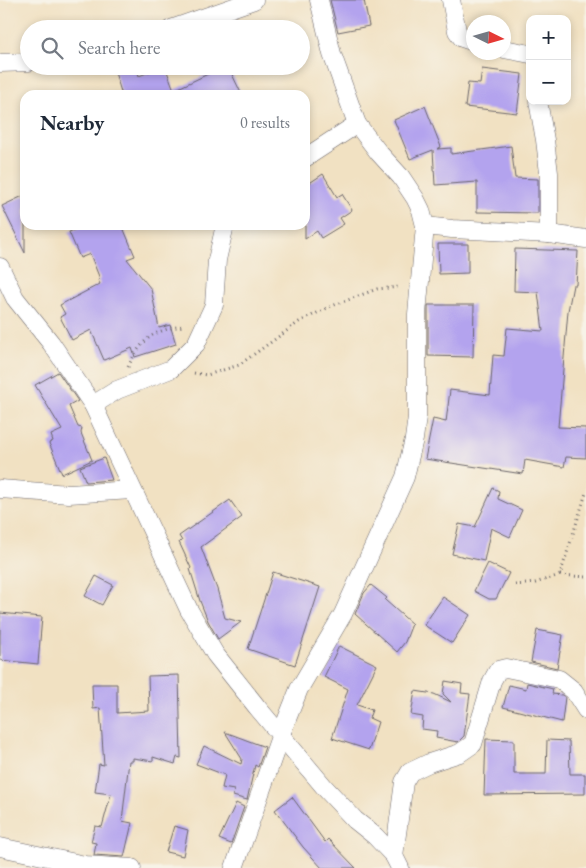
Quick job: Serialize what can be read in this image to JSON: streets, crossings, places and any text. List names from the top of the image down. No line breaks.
{"north":"right","page":{"map_buttons":["+","−"],"search":"Search here","heading":["Nearby","0 results"]}}
